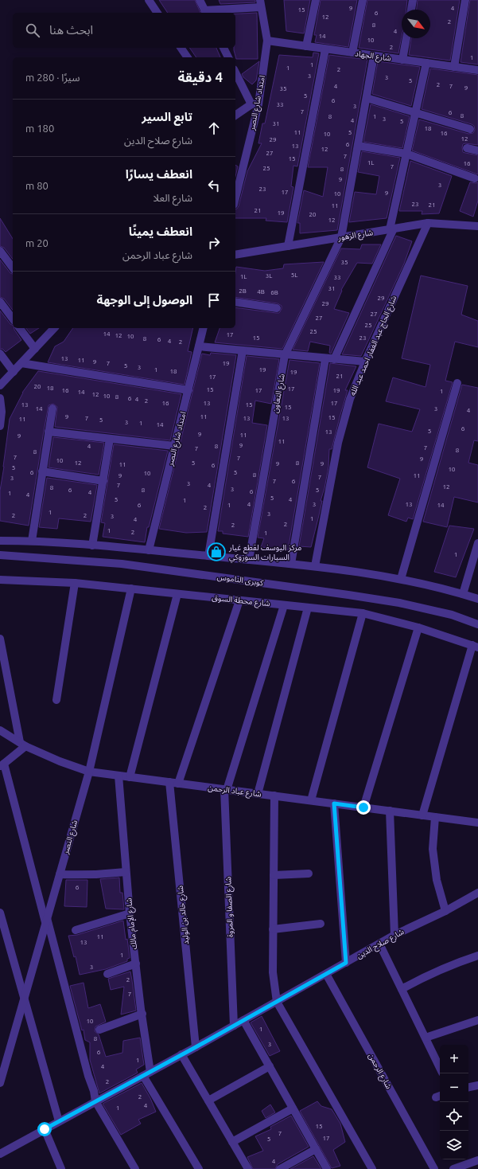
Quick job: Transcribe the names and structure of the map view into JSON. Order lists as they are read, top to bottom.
{
  "streets": {
    "street": [
      "شارع الجهاد",
      "امتداد شارع النصر",
      "شارع الزهور",
      "شارع الحاج عبد الغفار احمد عبد الله",
      "شارع التعاون",
      "كوبرى الناموس",
      "شارع محطة السوق",
      "شارع عباد الرحمن",
      "شارع النصر",
      "شارع الصفا و المروة",
      "شارع خالد بن الوليد",
      "شارع الإمام مالك",
      "شارع صلاح الدين",
      "شارع الرحمن"
    ]
  },
  "crossings": [
    ["شارع الجهاد", "امتداد شارع النصر"],
    ["شارع الجهاد", "شارع التعاون"],
    ["شارع الزهور", "شارع الحاج عبد الغفار احمد عبد الله"],
    ["شارع الزهور", "شارع التعاون"],
    ["شارع محطة السوق", "شارع النصر"],
    ["شارع محطة السوق", "شارع الصفا و المروة"],
    ["شارع عباد الرحمن", "شارع النصر"],
    ["شارع عباد الرحمن", "شارع الصفا و المروة"],
    ["شارع عباد الرحمن", "شارع خالد بن الوليد"],
    ["شارع عباد الرحمن", "شارع الإمام مالك"],
    ["شارع الصفا و المروة", "شارع صلاح الدين"],
    ["شارع خالد بن الوليد", "شارع صلاح الدين"],
    ["شارع الإمام مالك", "شارع صلاح الدين"],
    ["شارع صلاح الدين", "شارع الرحمن"]
  ],
  "places": {
    "shop": ["مركز اليوسف لقطع غيار السيارات السوزوكي"]
  },
  "house_numbers": [
    "9",
    "4",
    "15",
    "6",
    "12",
    "2",
    "8",
    "4",
    "14",
    "10",
    "2",
    "1",
    "1",
    "1",
    "2",
    "3",
    "3",
    "5",
    "2",
    "4",
    "7",
    "9",
    "35",
    "5",
    "6",
    "33",
    "3",
    "7",
    "6",
    "8",
    "8",
    "1",
    "3",
    "4",
    "5",
    "31",
    "18",
    "11",
    "5",
    "16",
    "10",
    "12",
    "29",
    "6",
    "13",
    "12",
    "27",
    "7",
    "15",
    "1L",
    "16",
    "7",
    "25",
    "8",
    "9",
    "3",
    "23",
    "17",
    "9",
    "10",
    "23",
    "21",
    "11",
    "21",
    "19",
    "20",
    "12",
    "35",
    "5L",
    "3L",
    "1L",
    "33",
    "31",
    "2B",
    "4B",
    "6B",
    "29",
    "29",
    "27",
    "27",
    "25",
    "25",
    "14",
    "17",
    "12",
    "10",
    "15",
    "23",
    "8",
    "6",
    "4",
    "2",
    "13",
    "11",
    "9",
    "7",
    "19",
    "5",
    "3",
    "1",
    "19",
    "18",
    "19",
    "21",
    "17",
    "20",
    "18",
    "17",
    "15",
    "16",
    "17",
    "19",
    "1",
    "14",
    "12",
    "10",
    "8",
    "6",
    "4",
    "2",
    "16",
    "13",
    "17",
    "13",
    "15",
    "15",
    "14",
    "3",
    "4",
    "9",
    "11",
    "15",
    "7",
    "13",
    "13",
    "11",
    "5",
    "3",
    "1",
    "14",
    "6",
    "5",
    "13",
    "9",
    "11",
    "9",
    "11",
    "9",
    "4",
    "8",
    "7",
    "7",
    "8",
    "8",
    "7",
    "7",
    "9",
    "10",
    "12",
    "5",
    "8",
    "9",
    "9",
    "11",
    "6",
    "5",
    "10",
    "6",
    "5",
    "10",
    "8",
    "9",
    "11",
    "7",
    "3",
    "7",
    "6",
    "3",
    "7",
    "4",
    "12",
    "8",
    "3",
    "6",
    "8",
    "5",
    "6",
    "4",
    "1",
    "4",
    "5",
    "5",
    "4",
    "1",
    "4",
    "3",
    "13",
    "6",
    "1",
    "14",
    "2",
    "1",
    "3",
    "2",
    "2",
    "3",
    "1",
    "4",
    "2",
    "2",
    "1",
    "2",
    "1",
    "1",
    "6",
    "11",
    "13",
    "1",
    "3",
    "2",
    "7",
    "10",
    "1",
    "8",
    "3",
    "6",
    "1",
    "4",
    "2",
    "2",
    "4",
    "1",
    "15",
    "7",
    "17",
    "5",
    "4"
  ],
  "north": "bottom right",
  "page": {
    "search": "ابحث هنا",
    "heading": ["4 دقيقة", "سيرًا · 280 m"],
    "list": [
      ["تابع السير", "شارع صلاح الدين", "180 m"],
      ["انعطف يسارًا", "شارع العلا", "80 m"],
      ["انعطف يمينًا", "شارع عباد الرحمن", "20 m"],
      "الوصول إلى الوجهة"
    ],
    "map_buttons": ["+", "−"]
  }
}
